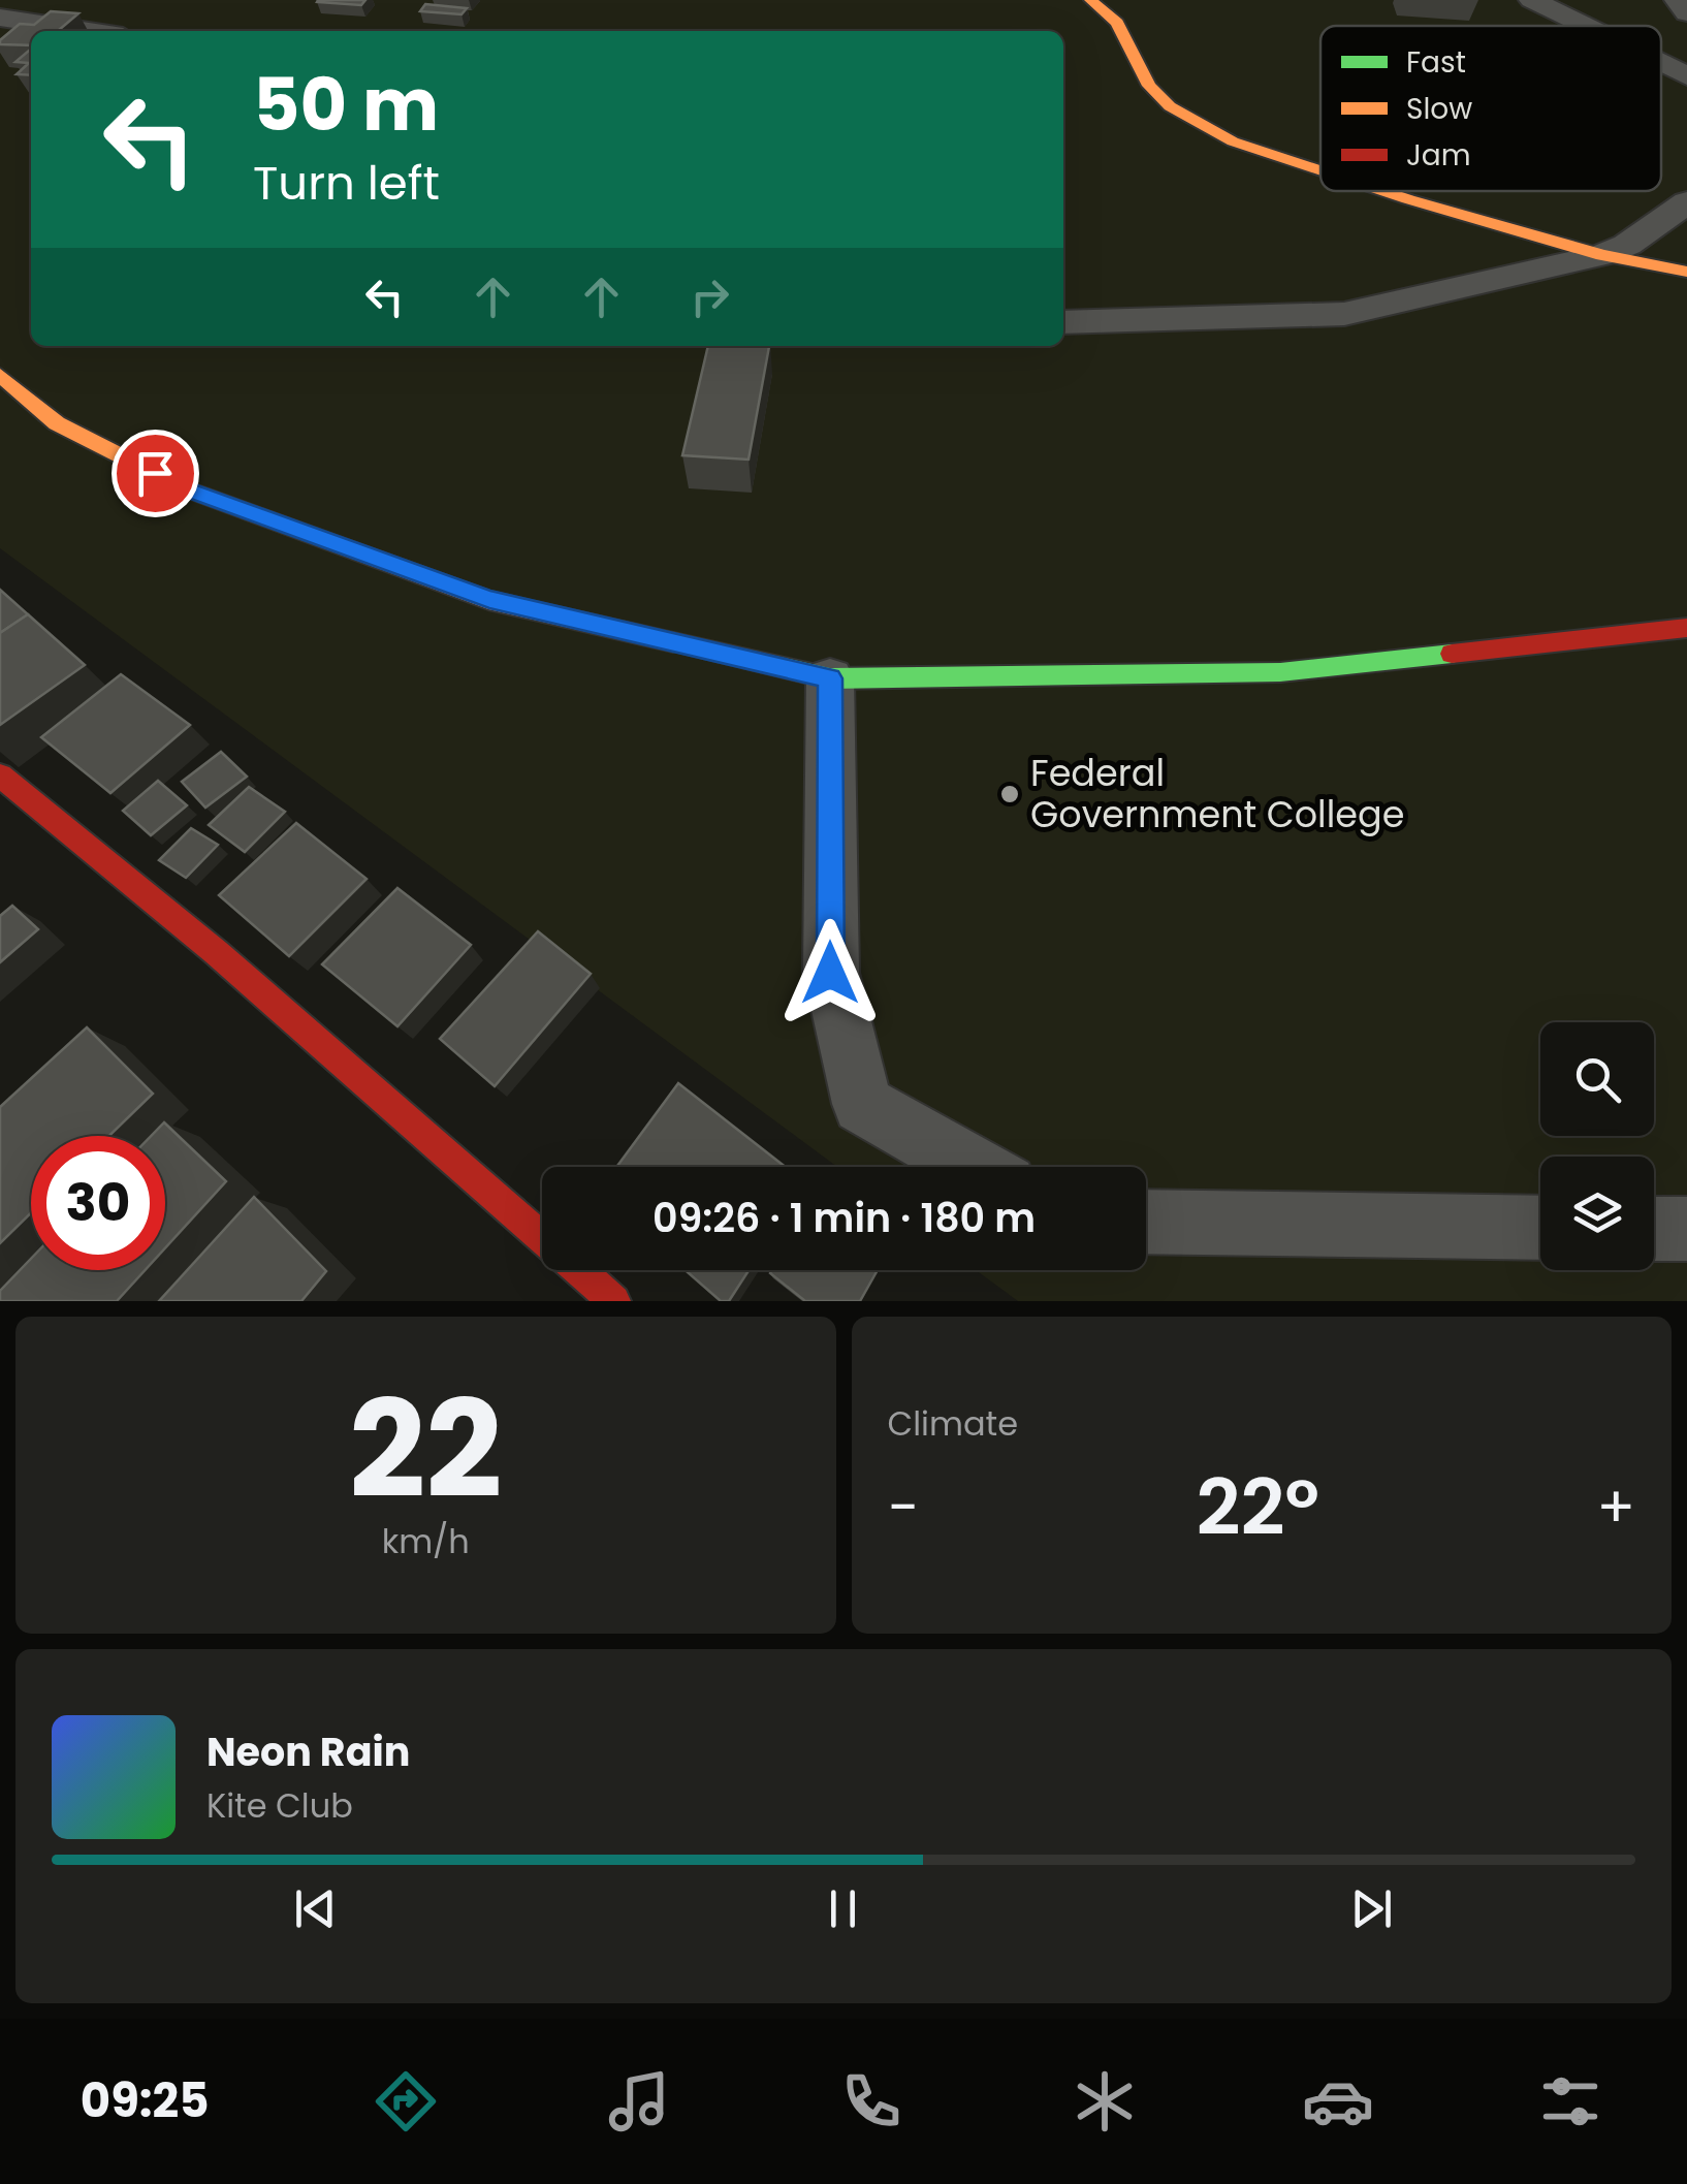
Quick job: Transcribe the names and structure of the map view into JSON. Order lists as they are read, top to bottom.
{
  "places": ["Federal Government College"],
  "legend": ["Fast", "Slow", "Jam"],
  "page": {
    "turn": ["50 m", "Turn left"],
    "limit": "30",
    "trip": "09:26 · 1 min · 180 m",
    "tile": [
      ["22", "km/h"],
      "Climate"
    ],
    "heat": ["−", "22°", "+"],
    "song": ["Neon Rain", "Kite Club"],
    "tabs": "09:25"
  }
}
